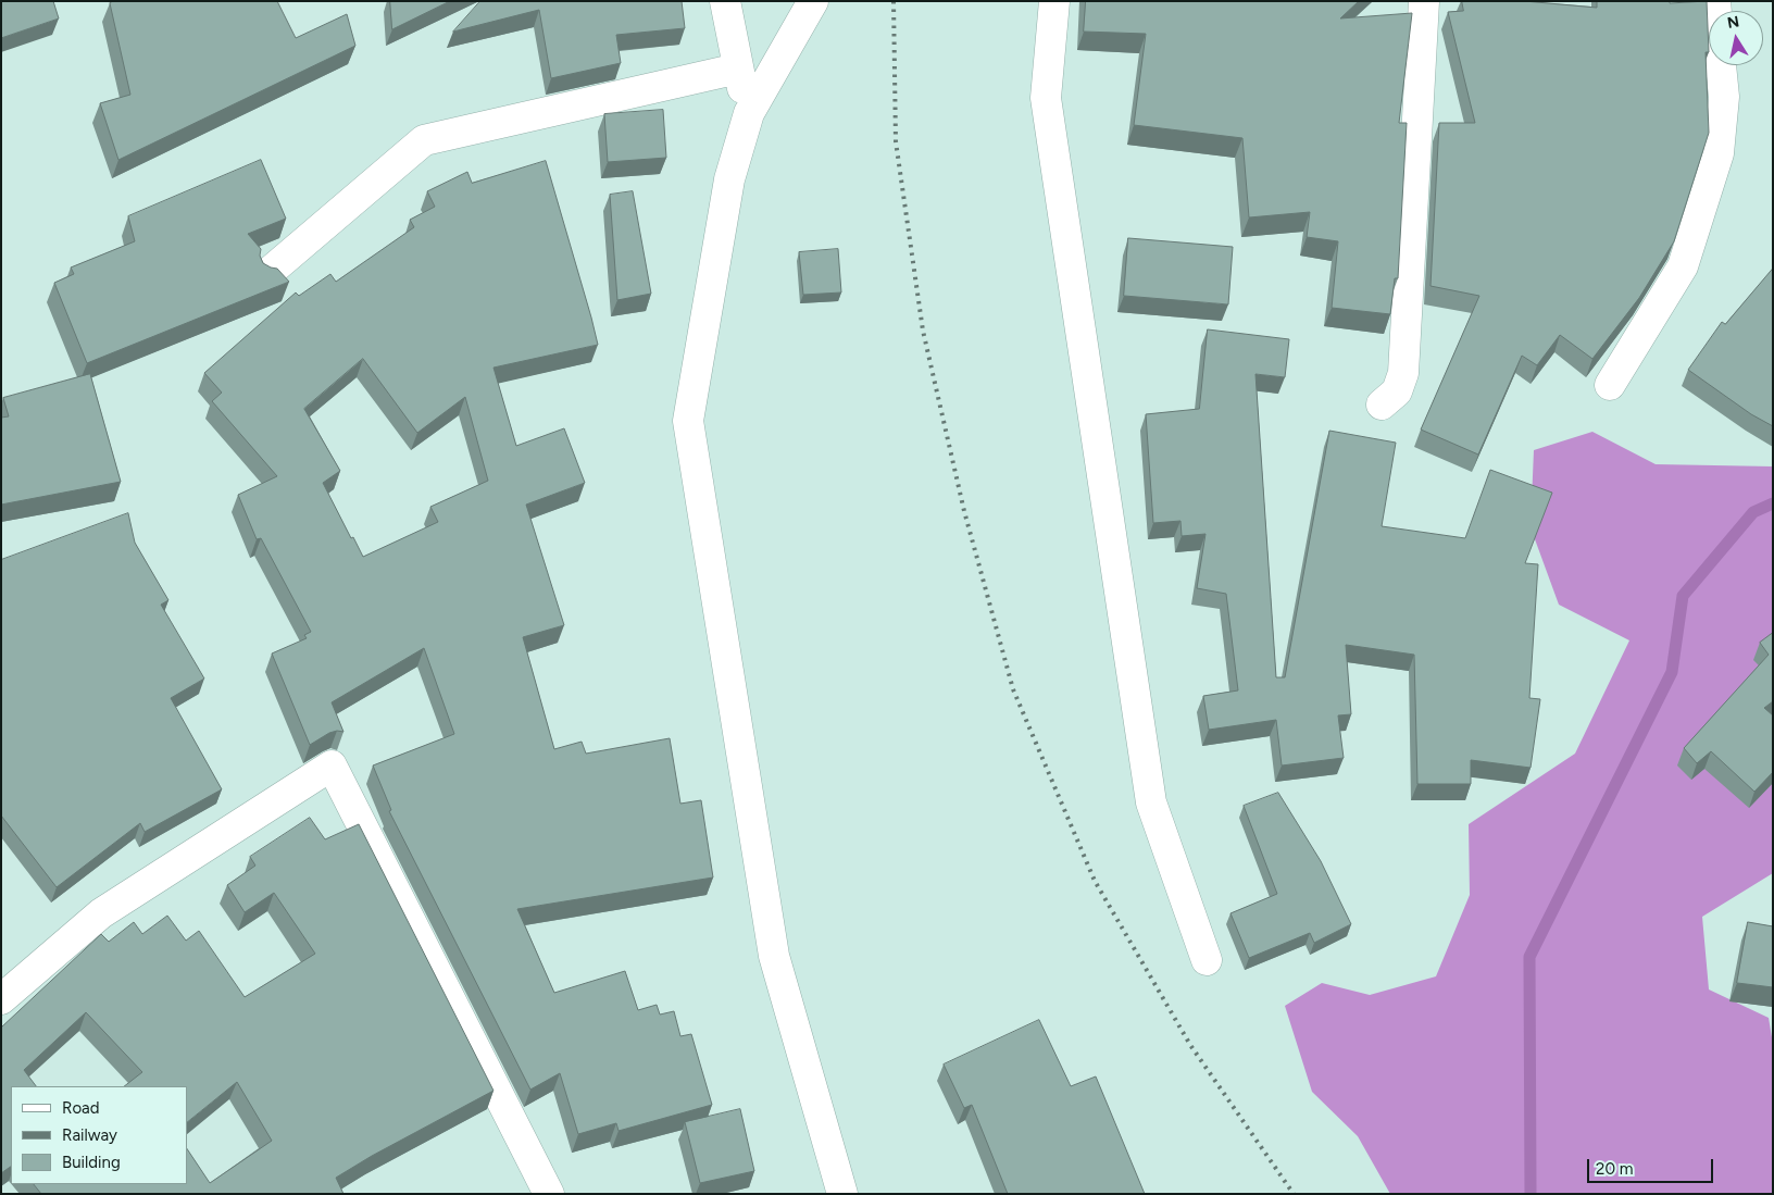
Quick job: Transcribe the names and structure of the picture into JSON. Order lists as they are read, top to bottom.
{
  "legend": ["Road", "Railway", "Building"],
  "scale_bar": "20 m",
  "north": "top"
}
